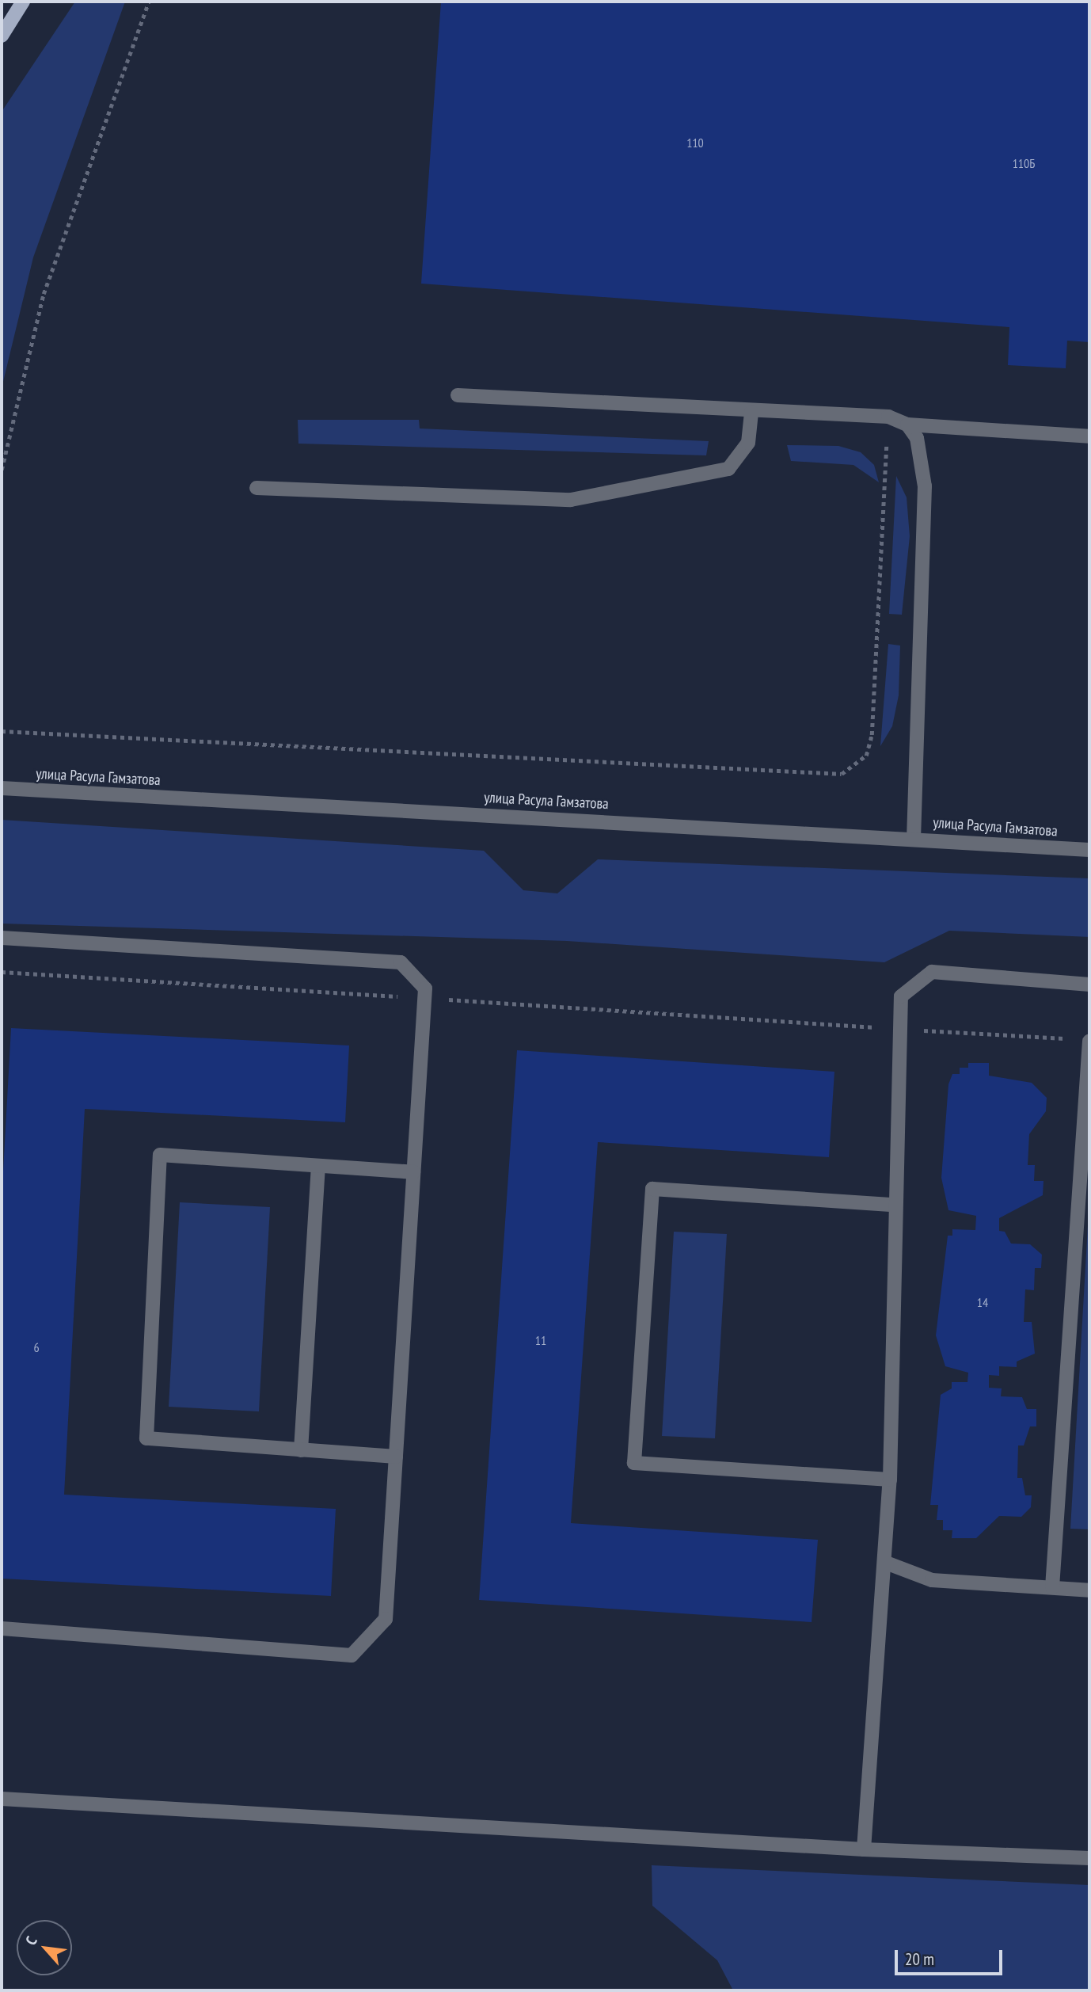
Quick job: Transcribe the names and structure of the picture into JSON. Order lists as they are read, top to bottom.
{
  "streets": {
    "street": ["улица Расула Гамзатова"]
  },
  "house_numbers": [
    "110",
    "110Б",
    "14",
    "11",
    "6"
  ],
  "scale_bar": "20 m",
  "north": "top left"
}
